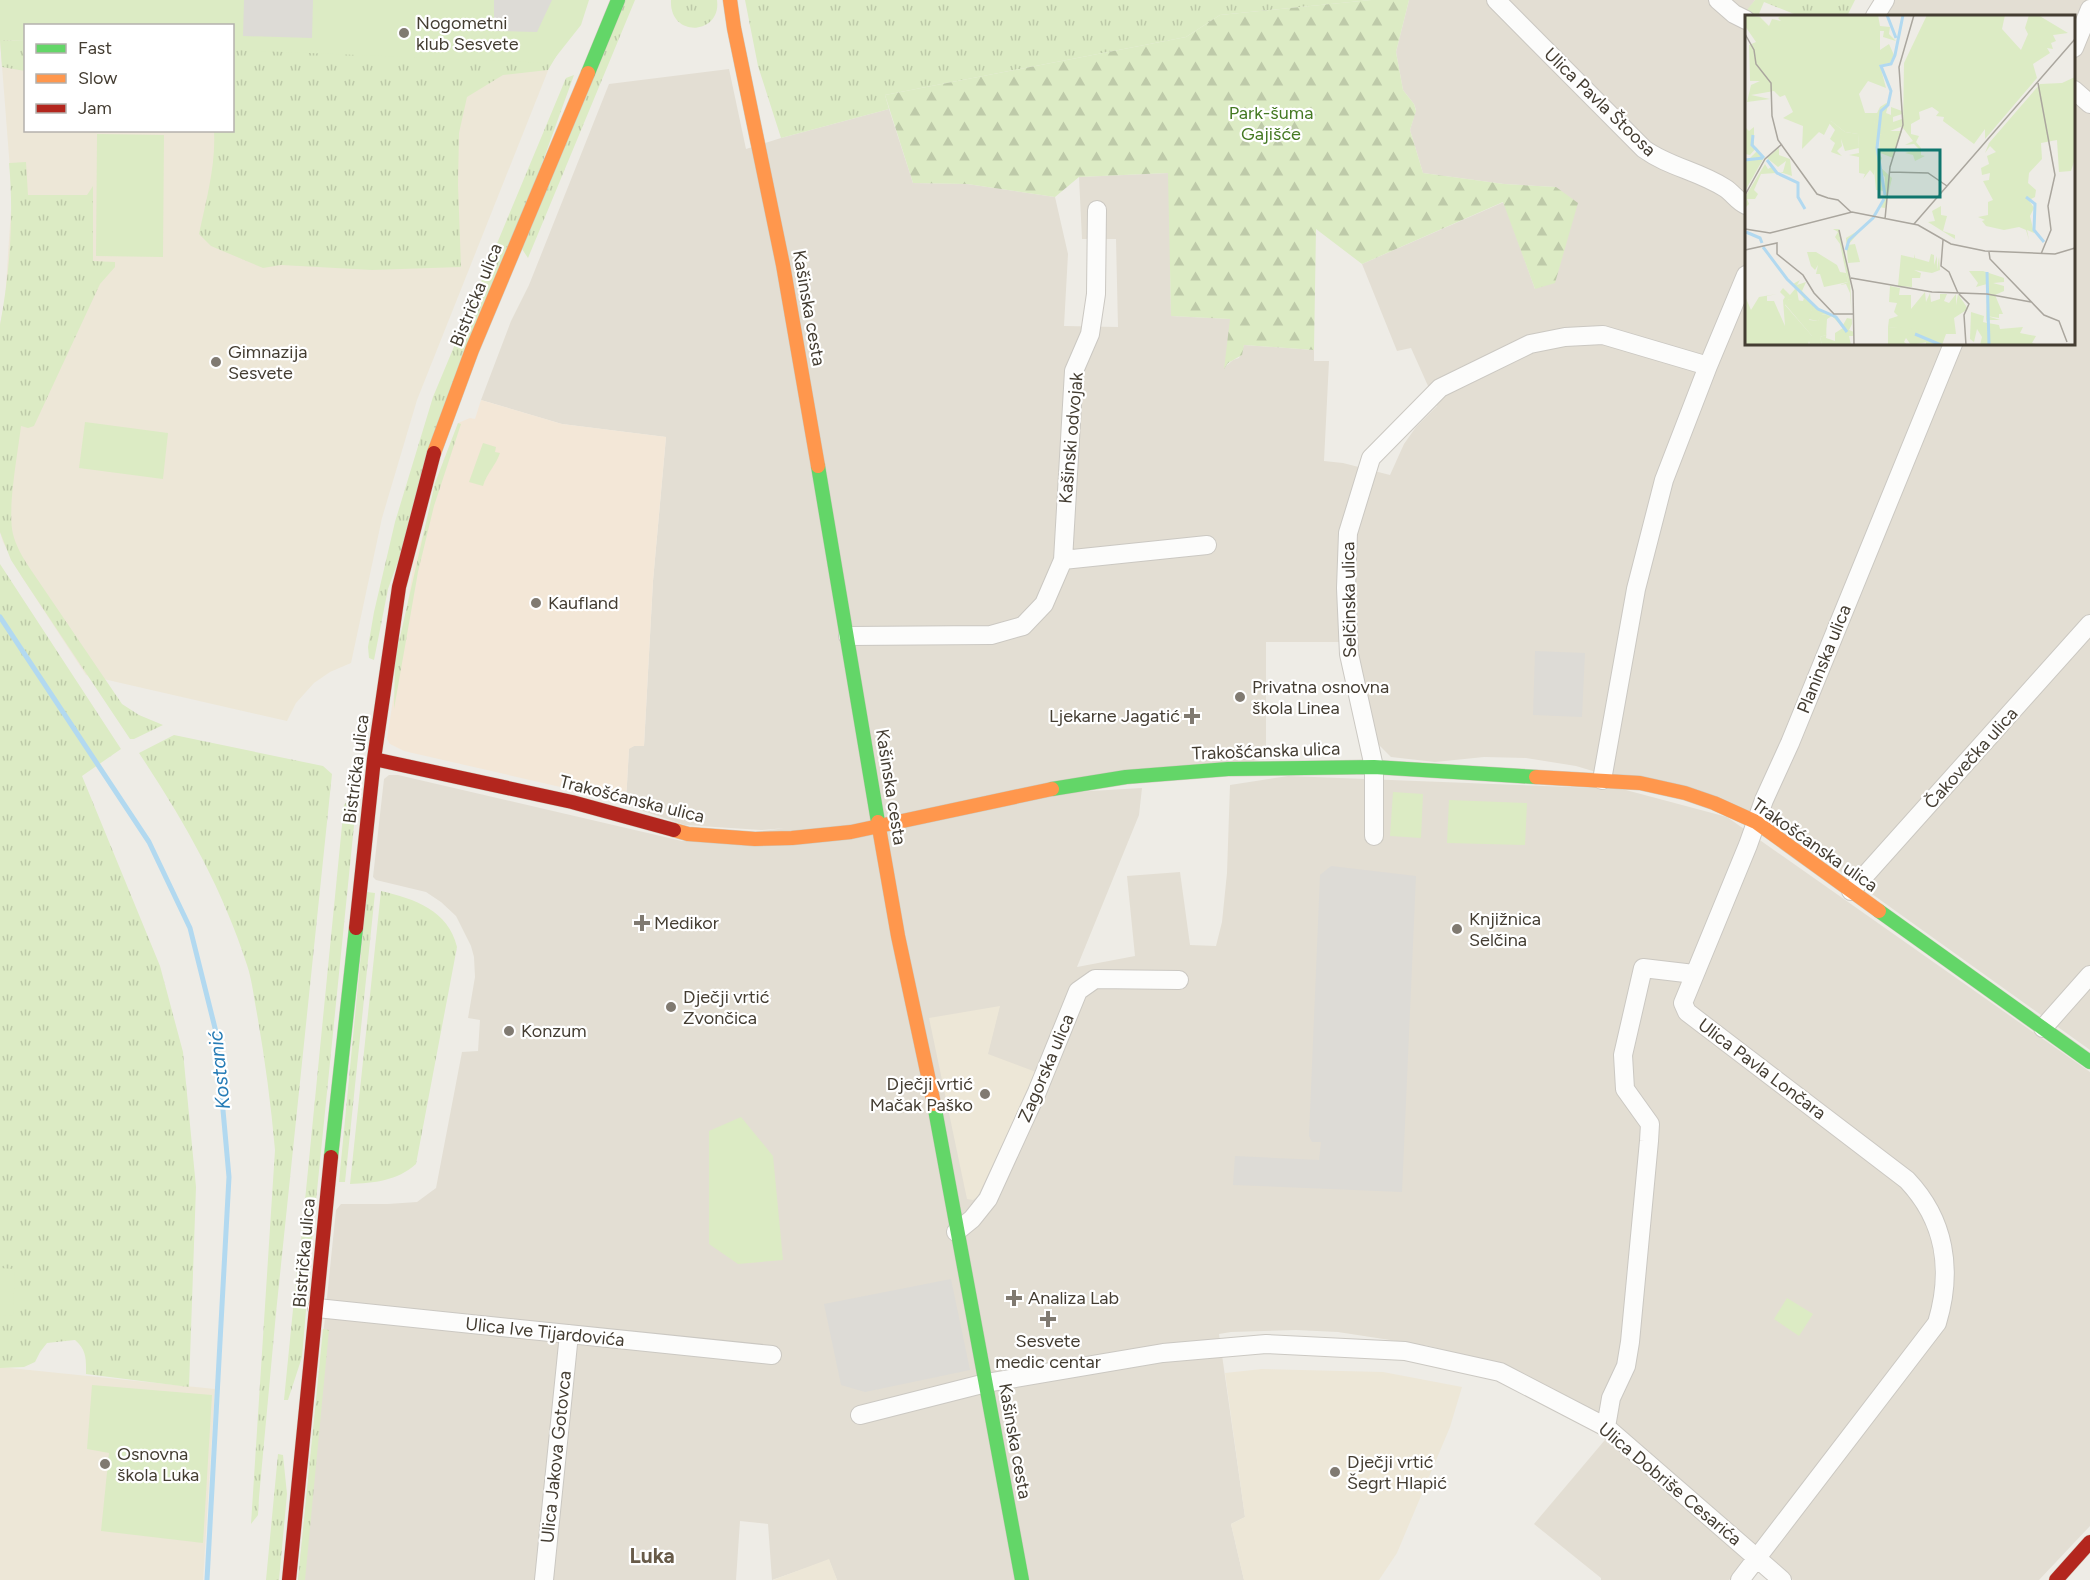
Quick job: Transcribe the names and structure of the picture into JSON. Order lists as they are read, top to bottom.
{
  "streets": {
    "street": [
      "Ulica Pavla Štoosa",
      "Bistrička ulica",
      "Kašinska cesta",
      "Kašinski odvojak",
      "Selčinska ulica",
      "Planinska ulica",
      "Trakošćanska ulica",
      "Čakovečka ulica",
      "Zagorska ulica",
      "Ulica Pavla Lončara",
      "Ulica Ive Tijardovića",
      "Ulica Jakova Gotovca",
      "Ulica Dobriše Cesarića"
    ]
  },
  "crossings": [
    ["Bistrička ulica", "Trakošćanska ulica"],
    ["Bistrička ulica", "Ulica Ive Tijardovića"],
    ["Kašinska cesta", "Kašinski odvojak"],
    ["Kašinska cesta", "Trakošćanska ulica"],
    ["Kašinska cesta", "Zagorska ulica"],
    ["Kašinska cesta", "Ulica Dobriše Cesarića"],
    ["Selčinska ulica", "Trakošćanska ulica"],
    ["Planinska ulica", "Trakošćanska ulica"],
    ["Planinska ulica", "Ulica Pavla Lončara"],
    ["Trakošćanska ulica", "Čakovečka ulica"],
    ["Ulica Pavla Lončara", "Ulica Dobriše Cesarića"],
    ["Ulica Ive Tijardovića", "Ulica Jakova Gotovca"]
  ],
  "districts": ["Luka"],
  "water": ["Kostanić"],
  "parks": ["Park-šuma Gajišće"],
  "places": {
    "other": [
      "Nogometni klub Sesvete",
      "Gimnazija Sesvete",
      "Kaufland",
      "Privatna osnovna škola Linea",
      "Knjižnica Selčina",
      "Dječji vrtić Zvončica",
      "Konzum",
      "Dječji vrtić Mačak Paško",
      "Osnovna škola Luka",
      "Dječji vrtić Šegrt Hlapić"
    ],
    "health": [
      "Ljekarne Jagatić",
      "Medikor",
      "Analiza Lab",
      "Sesvete medic centar"
    ]
  },
  "legend": ["Fast", "Slow", "Jam"]
}
